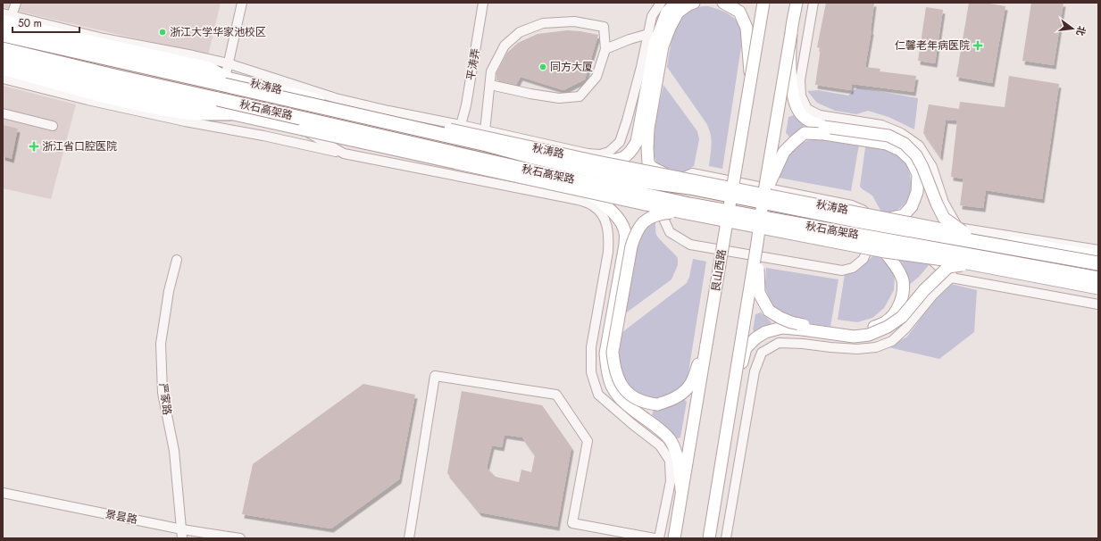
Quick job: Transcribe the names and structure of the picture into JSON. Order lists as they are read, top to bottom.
{
  "streets": {
    "highway": ["秋石高架路"],
    "main road": ["秋涛路", "艮山西路"],
    "street": ["平涛弄", "严家路", "景昙路"]
  },
  "crossings": [
    ["严家路", "景昙路"]
  ],
  "places": {
    "other": ["浙江大学华家池校区", "同方大厦"],
    "health": ["仁馨老年病医院", "浙江省口腔医院"]
  },
  "scale_bar": "50 m",
  "north": "right"
}
